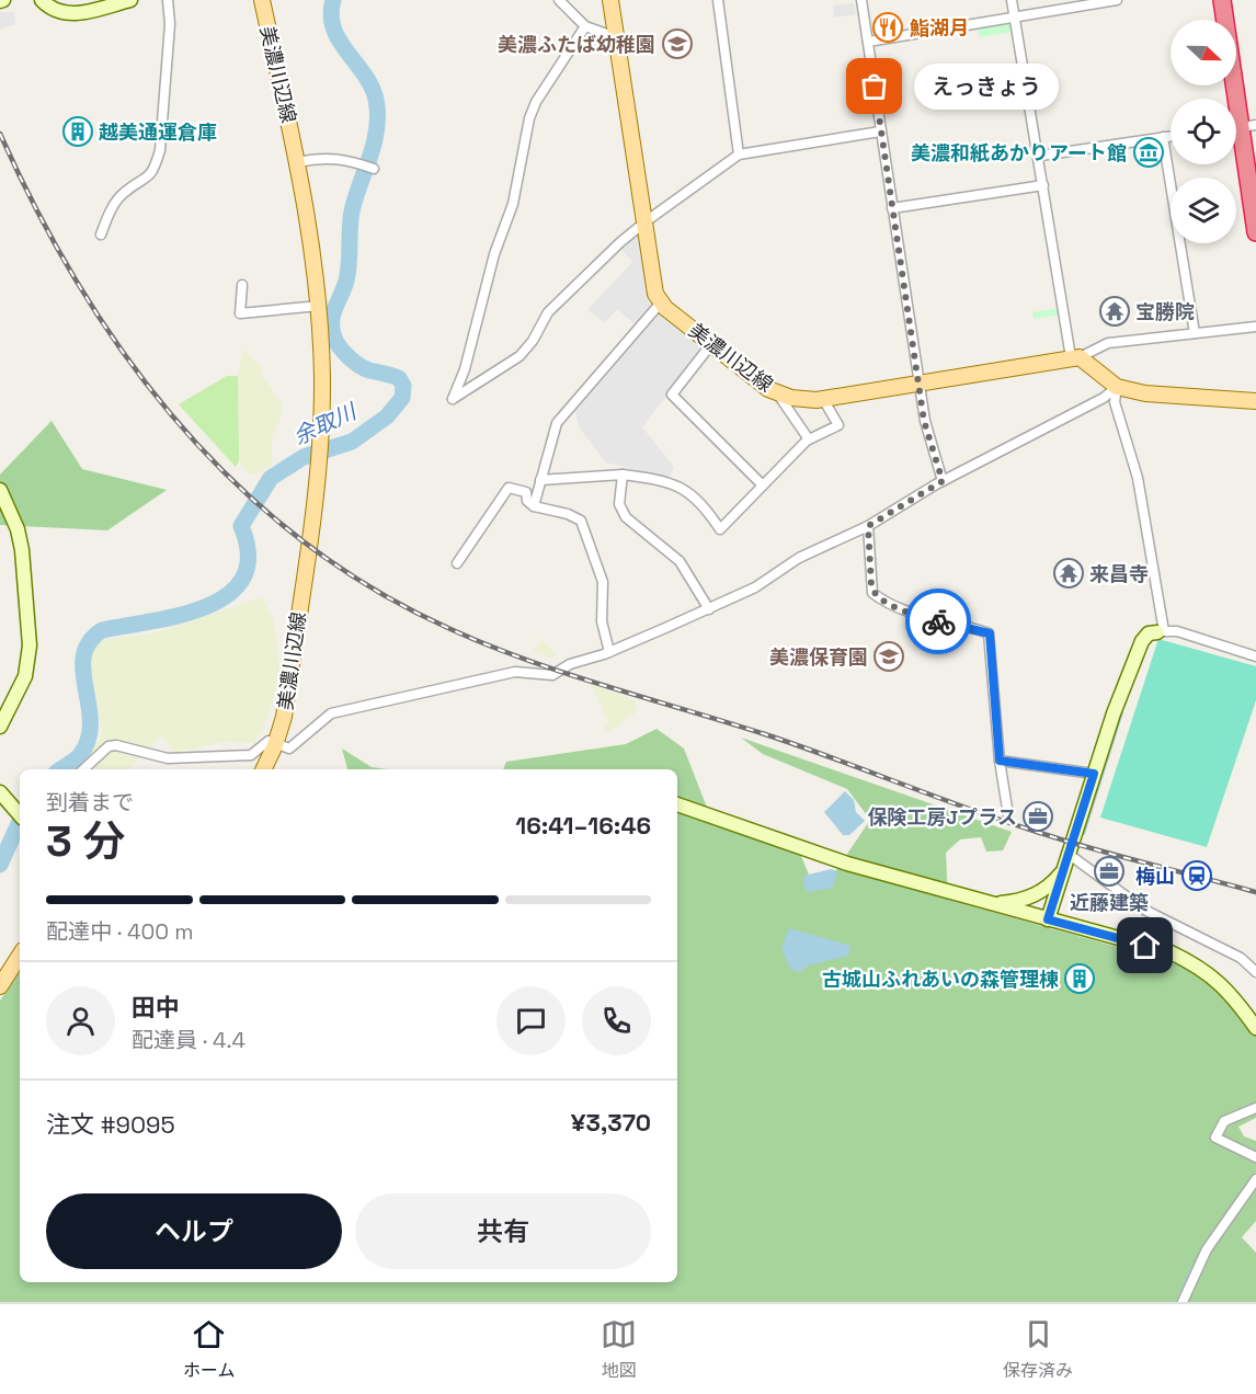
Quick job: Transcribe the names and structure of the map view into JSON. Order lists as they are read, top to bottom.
{
  "streets": {
    "main road": ["美濃川辺線"]
  },
  "water": ["余取川"],
  "places": {
    "restaurant": ["鮨湖月"],
    "school or university": ["美濃ふたば幼稚園", "美濃保育園"],
    "other": ["えっきょう"],
    "building": ["越美通運倉庫", "古城山ふれあいの森管理棟"],
    "museum": ["美濃和紙あかりアート館"],
    "temple": ["宝勝院", "来昌寺"],
    "office": ["保険工房Jプラス", "近藤建築"],
    "station": ["梅山"]
  },
  "north": "right",
  "page": {
    "bubble": "えっきょう",
    "heading": ["3 分", "到着まで", "16:41–16:46"],
    "panel": [
      "田中",
      "配達員 · 4.4",
      "注文 #9095",
      "¥3,370"
    ],
    "bar": "配達中 · 400 m",
    "buttons": ["ヘルプ", "共有"],
    "tabs": ["ホーム", "地図", "保存済み"]
  }
}
